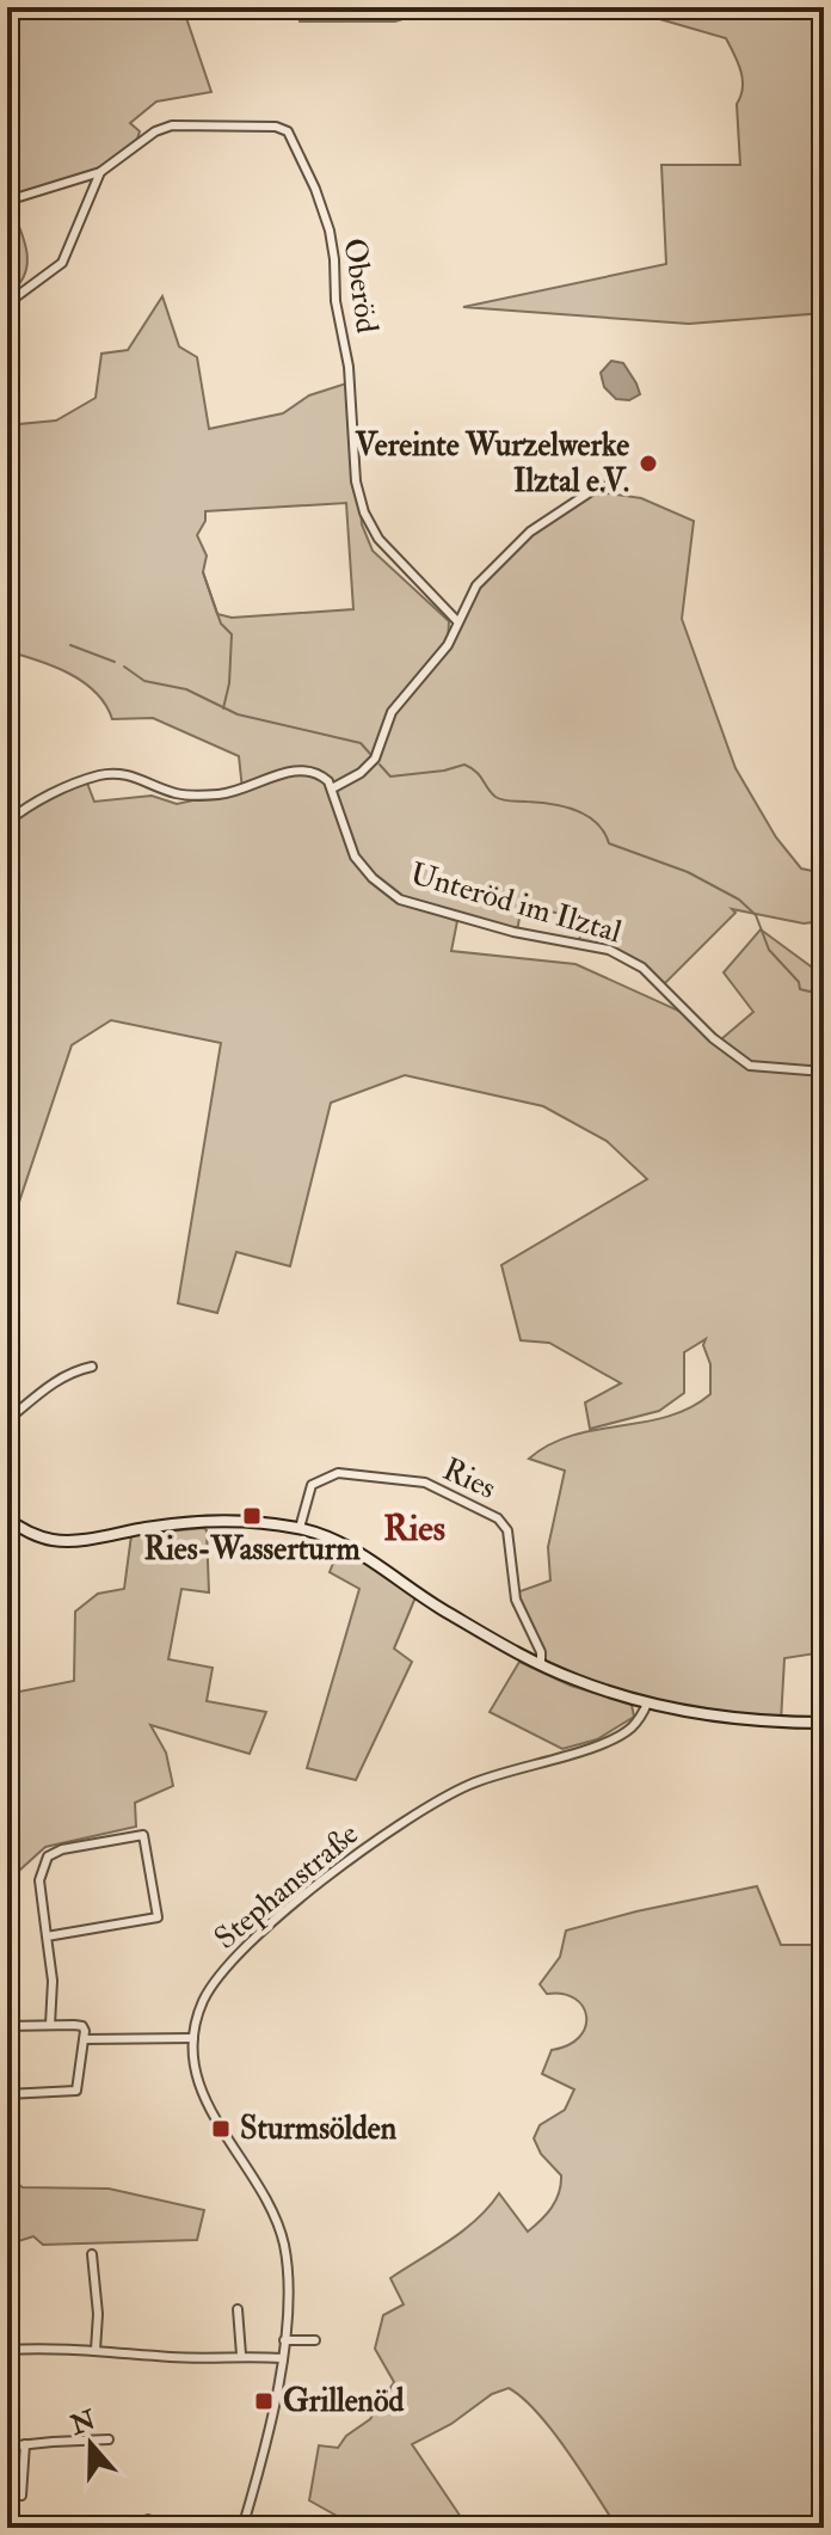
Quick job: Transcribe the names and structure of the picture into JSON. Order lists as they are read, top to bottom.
{
  "streets": {
    "street": [
      "Oberöd",
      "Unteröd im Ilztal",
      "Ries",
      "Stephanstraße"
    ]
  },
  "districts": ["Ries"],
  "places": {
    "other": ["Vereinte Wurzelwerke Ilztal e.V."],
    "transit": ["Ries-Wasserturm", "Sturmsölden", "Grillenöd"]
  },
  "north": "top"
}
